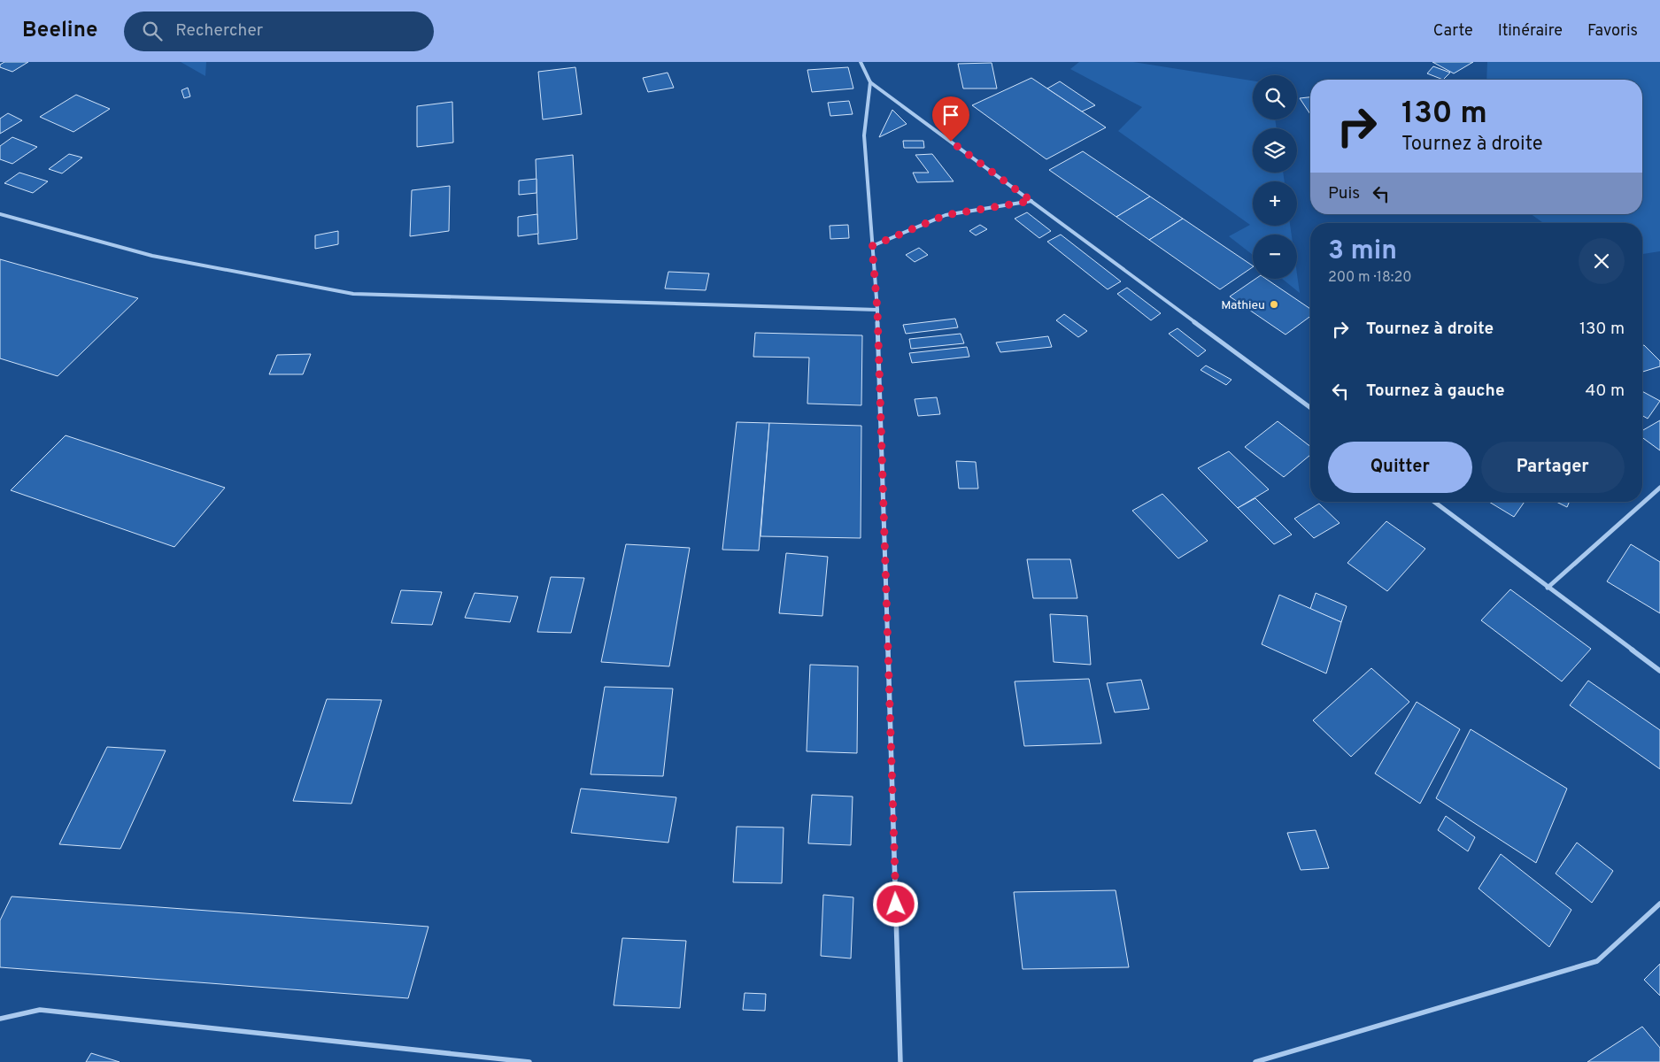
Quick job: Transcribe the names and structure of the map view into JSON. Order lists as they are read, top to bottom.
{
  "places": ["Mathieu"],
  "page": {
    "header": "Beeline",
    "search": "Rechercher",
    "nav": ["Carte", "Itinéraire", "Favoris"],
    "map_buttons": ["+", "−"],
    "turn": ["130 m", "Tournez à droite"],
    "then": "Puis",
    "heading": ["3 min", "200 m · 18:20"],
    "list": [
      {
        "name": "Tournez à droite",
        "value": "130 m"
      },
      {
        "name": "Tournez à gauche",
        "value": "40 m"
      }
    ],
    "buttons": ["Quitter", "Partager"]
  }
}
